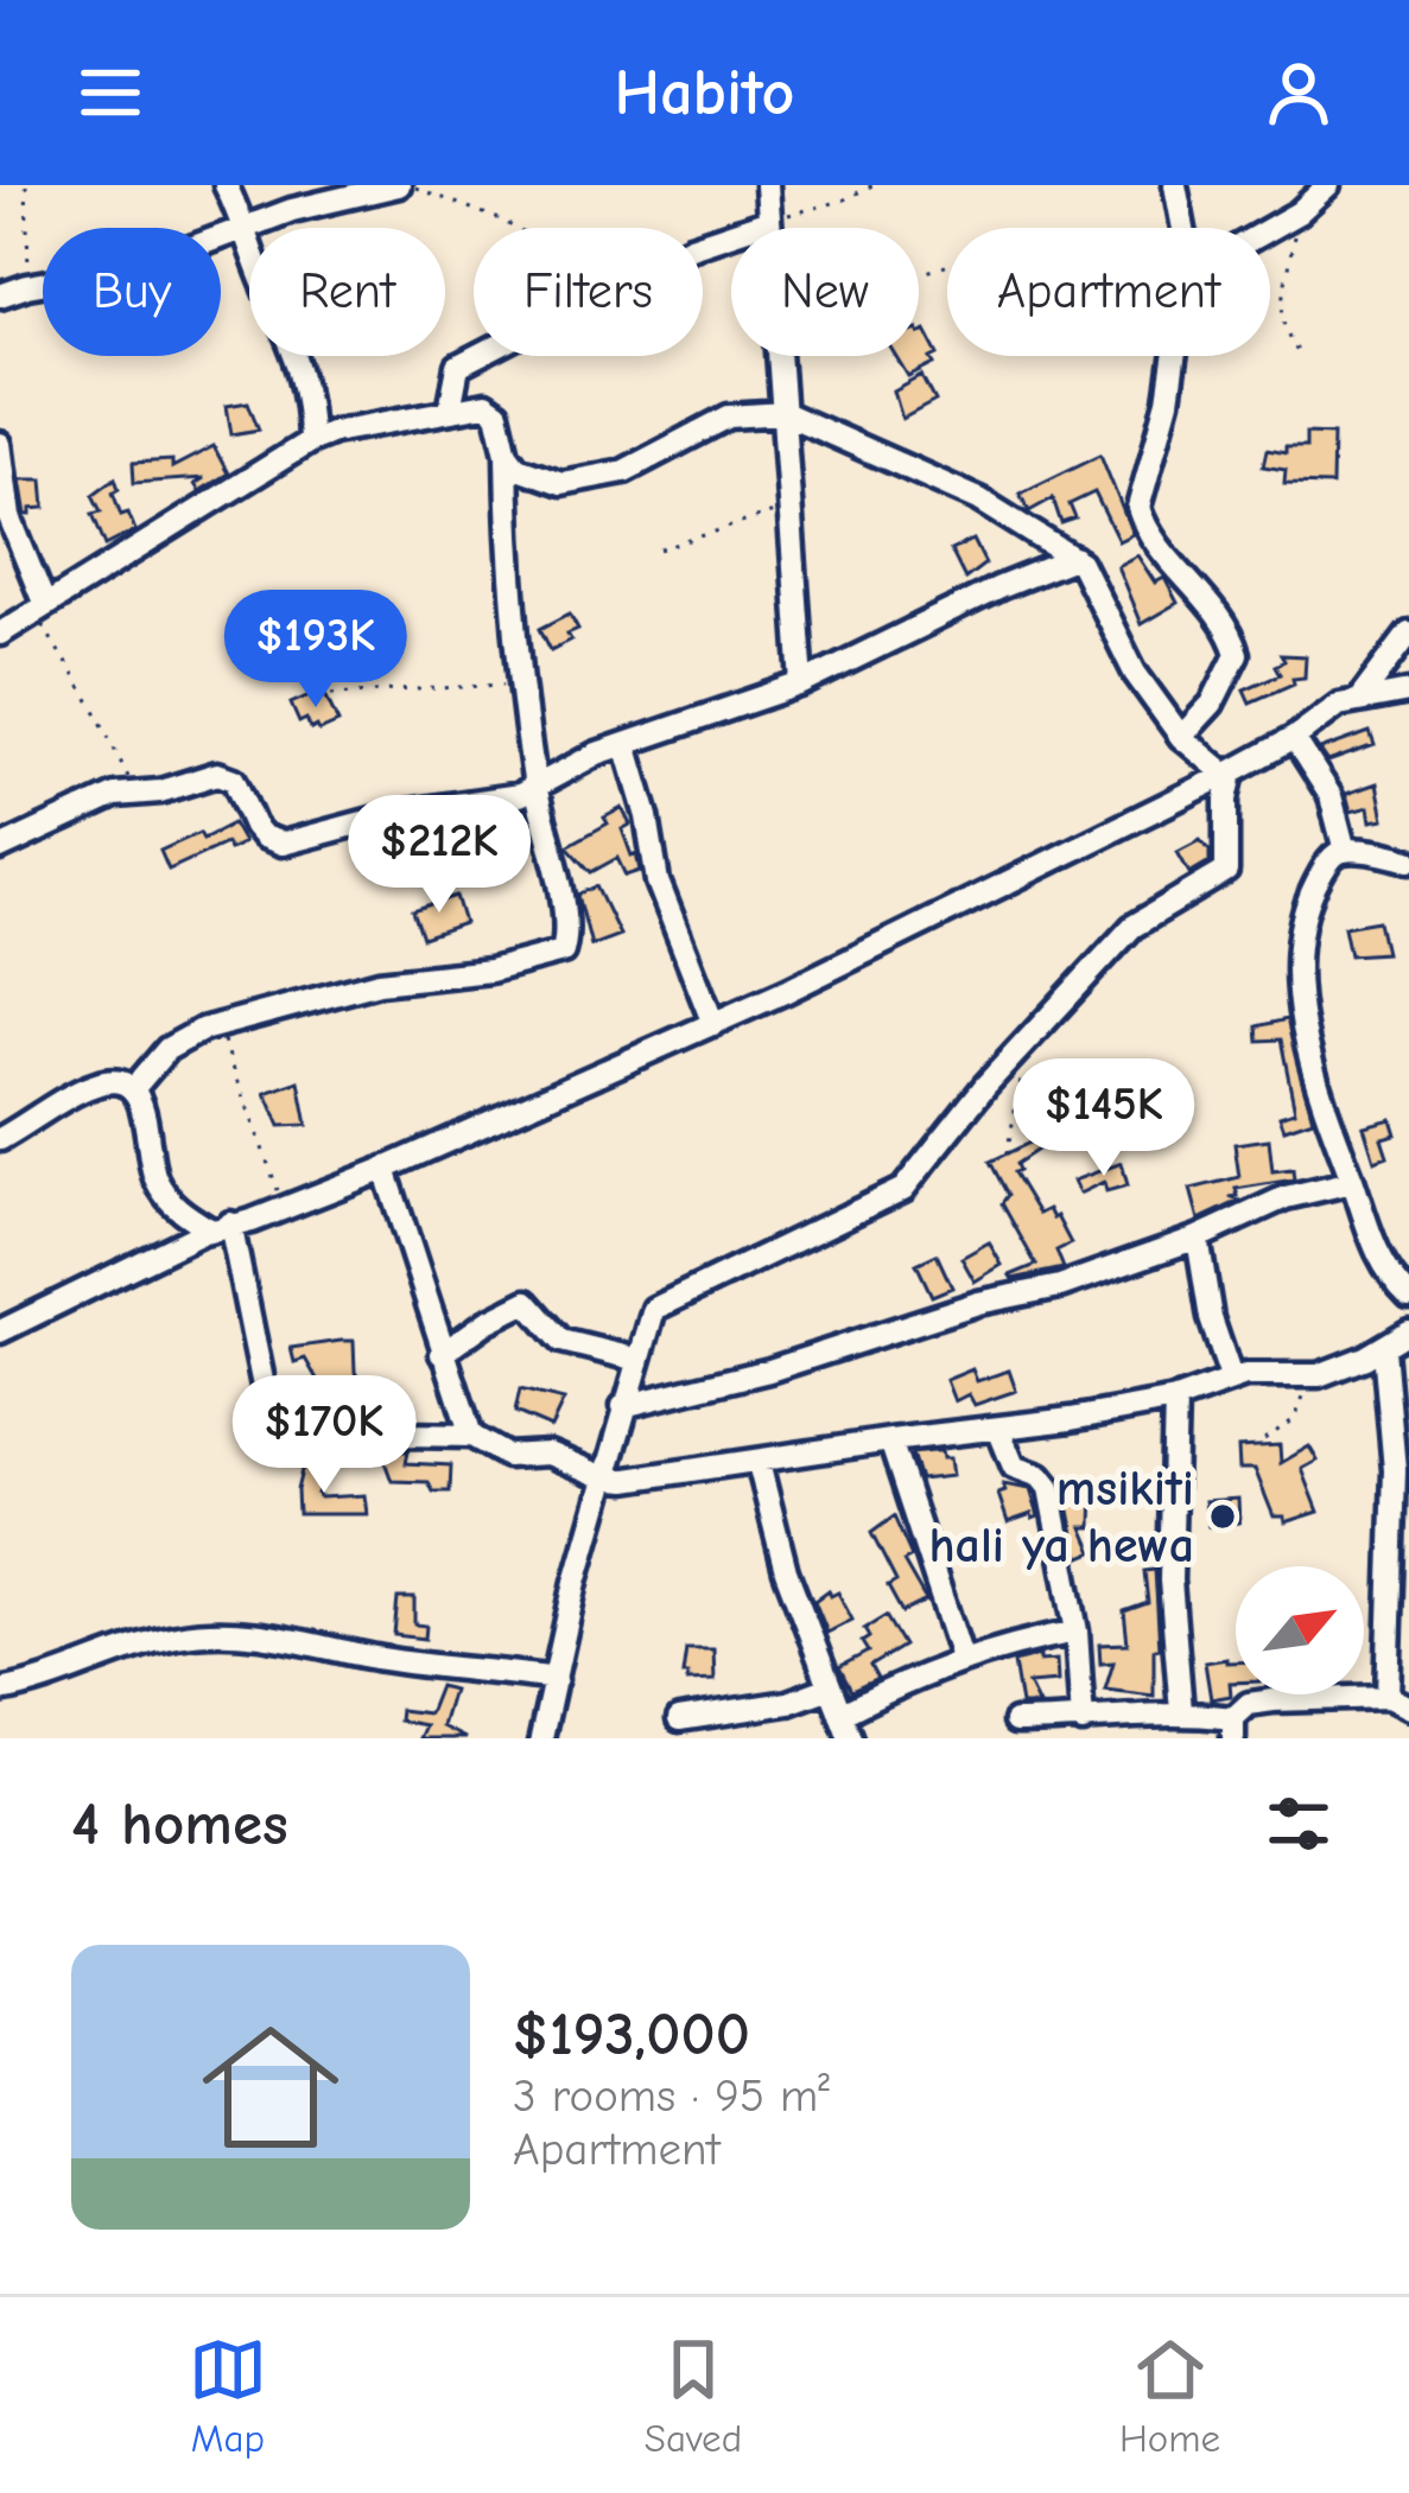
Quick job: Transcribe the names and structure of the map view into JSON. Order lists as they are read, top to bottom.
{
  "places": ["msikiti hali ya hewa"],
  "north": "top right",
  "page": {
    "header": "Habito",
    "chip": [
      "Buy",
      "Rent",
      "Filters",
      "New",
      "Apartment"
    ],
    "price": [
      "$193K",
      "$212K",
      "$145K",
      "$170K"
    ],
    "heading": "4 homes",
    "list": [
      {
        "name": "$193,000",
        "note": "3 rooms · 95 m² · Apartment"
      }
    ],
    "tabs": ["Map", "Saved", "Home"]
  }
}
